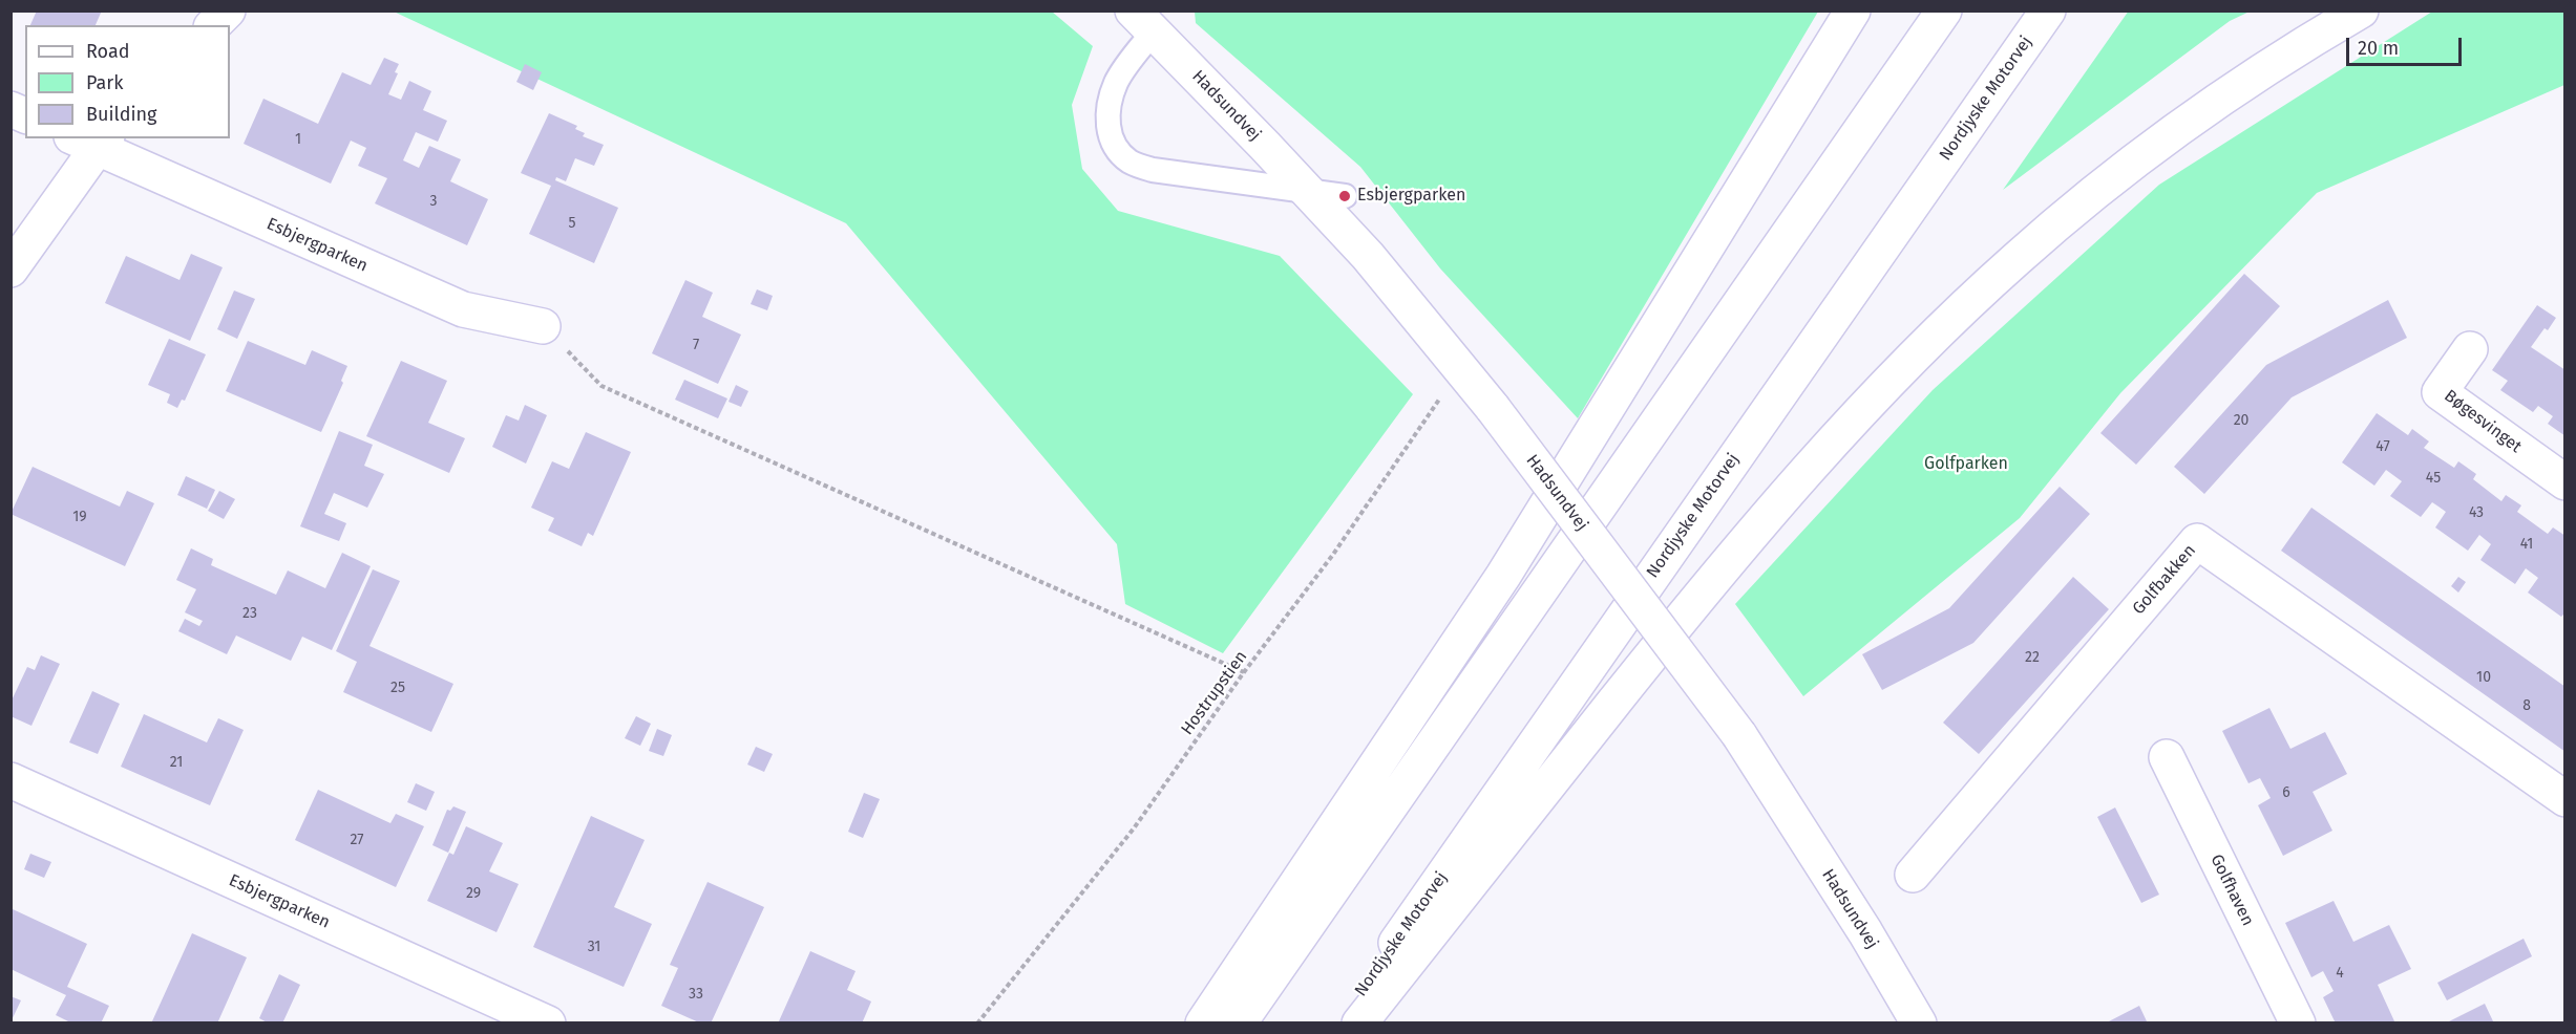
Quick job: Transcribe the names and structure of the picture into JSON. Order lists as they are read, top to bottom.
{
  "streets": {
    "main road": [
      "Nordjyske Motorvej",
      "Hadsundvej",
      "Esbjergparken",
      "Bøgesvinget",
      "Golfbakken",
      "Golfhaven"
    ],
    "path": ["Hostrupstien"]
  },
  "crossings": [
    ["Hadsundvej", "Hostrupstien"]
  ],
  "parks": ["Golfparken"],
  "places": ["Esbjergparken"],
  "house_numbers": [
    "1",
    "3",
    "5",
    "7",
    "20",
    "47",
    "45",
    "43",
    "19",
    "41",
    "23",
    "22",
    "10",
    "25",
    "8",
    "21",
    "6",
    "27",
    "29",
    "31",
    "4",
    "33"
  ],
  "legend": ["Road", "Park", "Building"],
  "scale_bar": "20 m"
}
